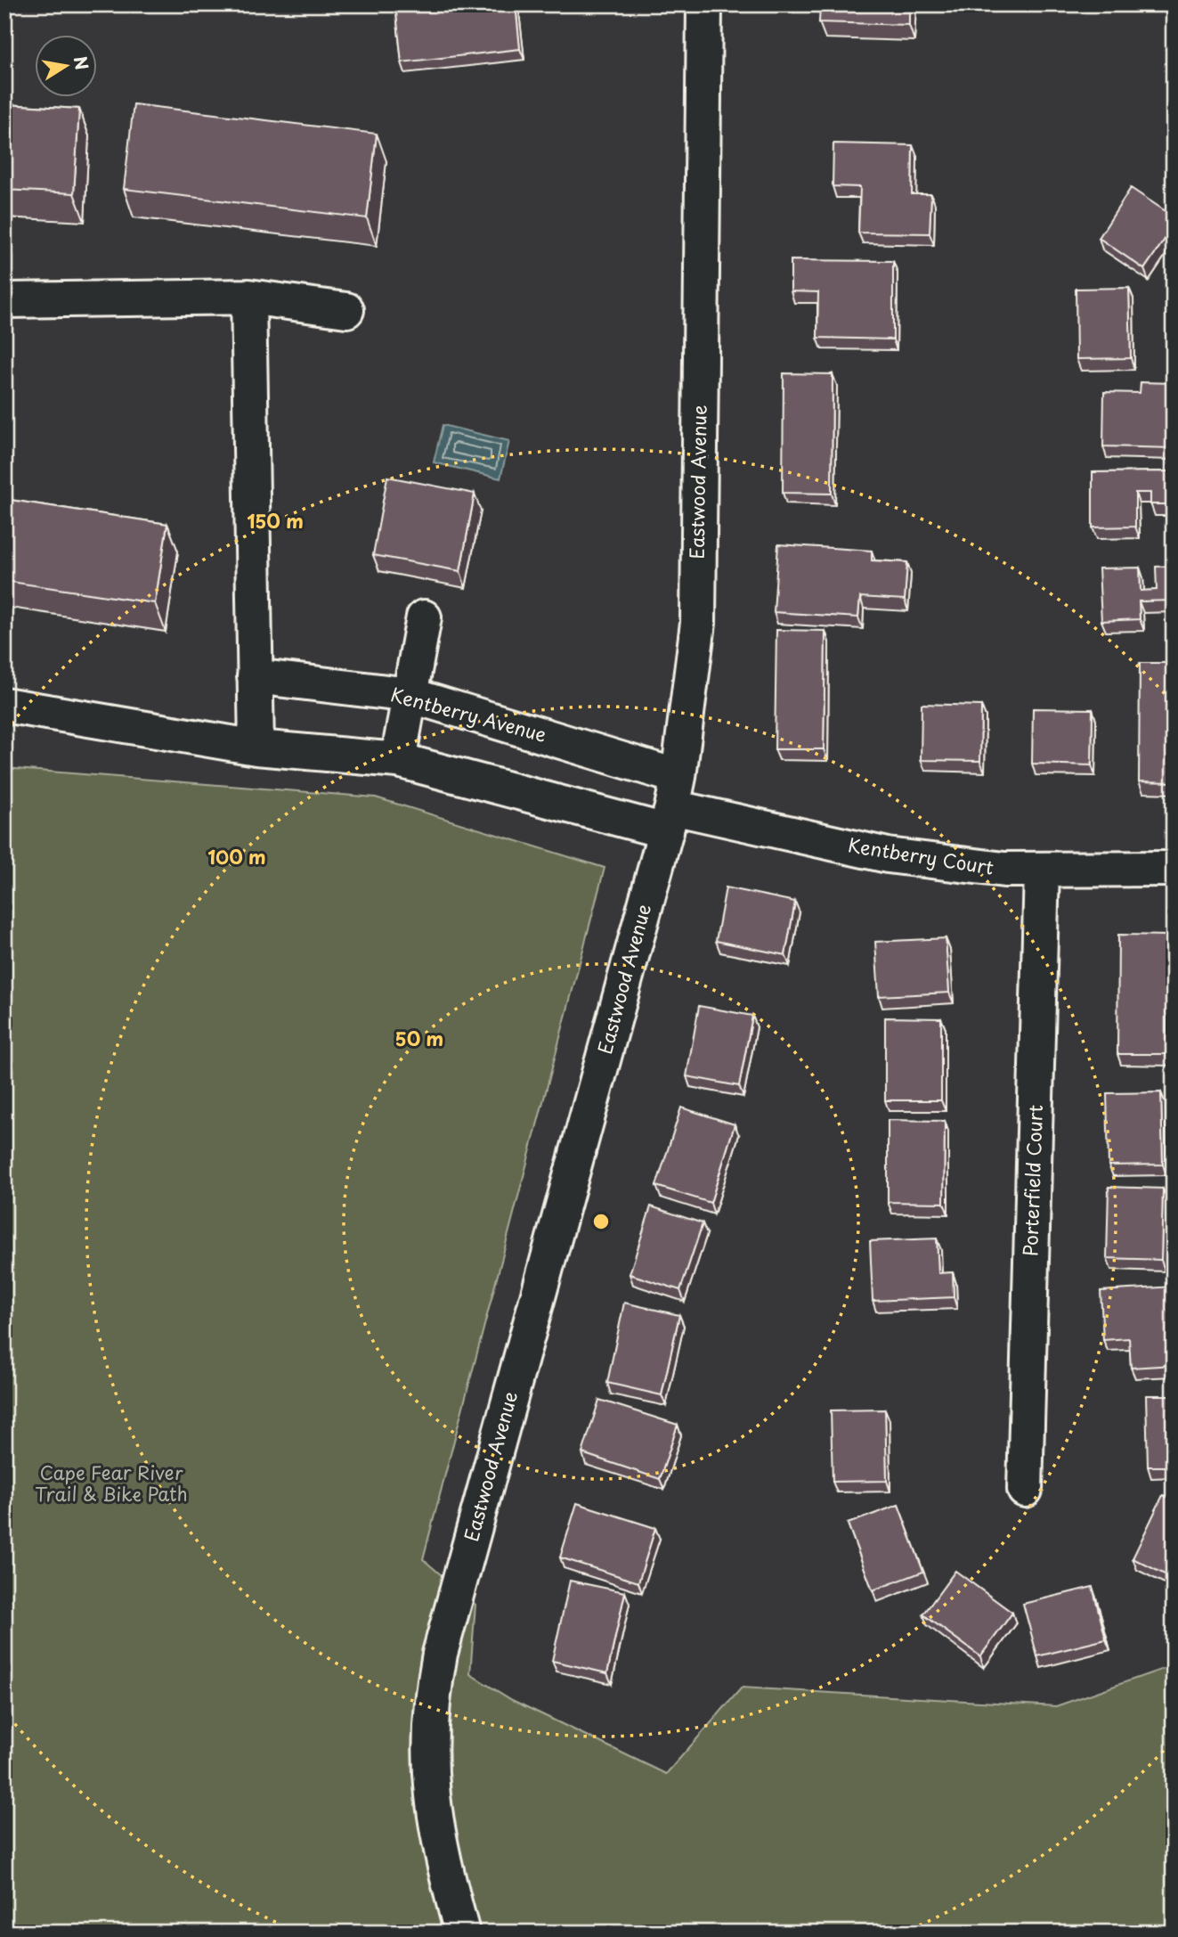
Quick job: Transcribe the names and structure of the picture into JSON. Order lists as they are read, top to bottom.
{
  "streets": {
    "street": [
      "Eastwood Avenue",
      "Kentberry Avenue",
      "Kentberry Court",
      "Porterfield Court"
    ]
  },
  "crossings": [
    ["Eastwood Avenue", "Kentberry Avenue"],
    ["Eastwood Avenue", "Kentberry Court"],
    ["Kentberry Avenue", "Kentberry Court"],
    ["Kentberry Court", "Porterfield Court"]
  ],
  "parks": ["Cape Fear River Trail & Bike Path"],
  "north": "right",
  "rings": ["150 m", "100 m", "50 m"]
}
